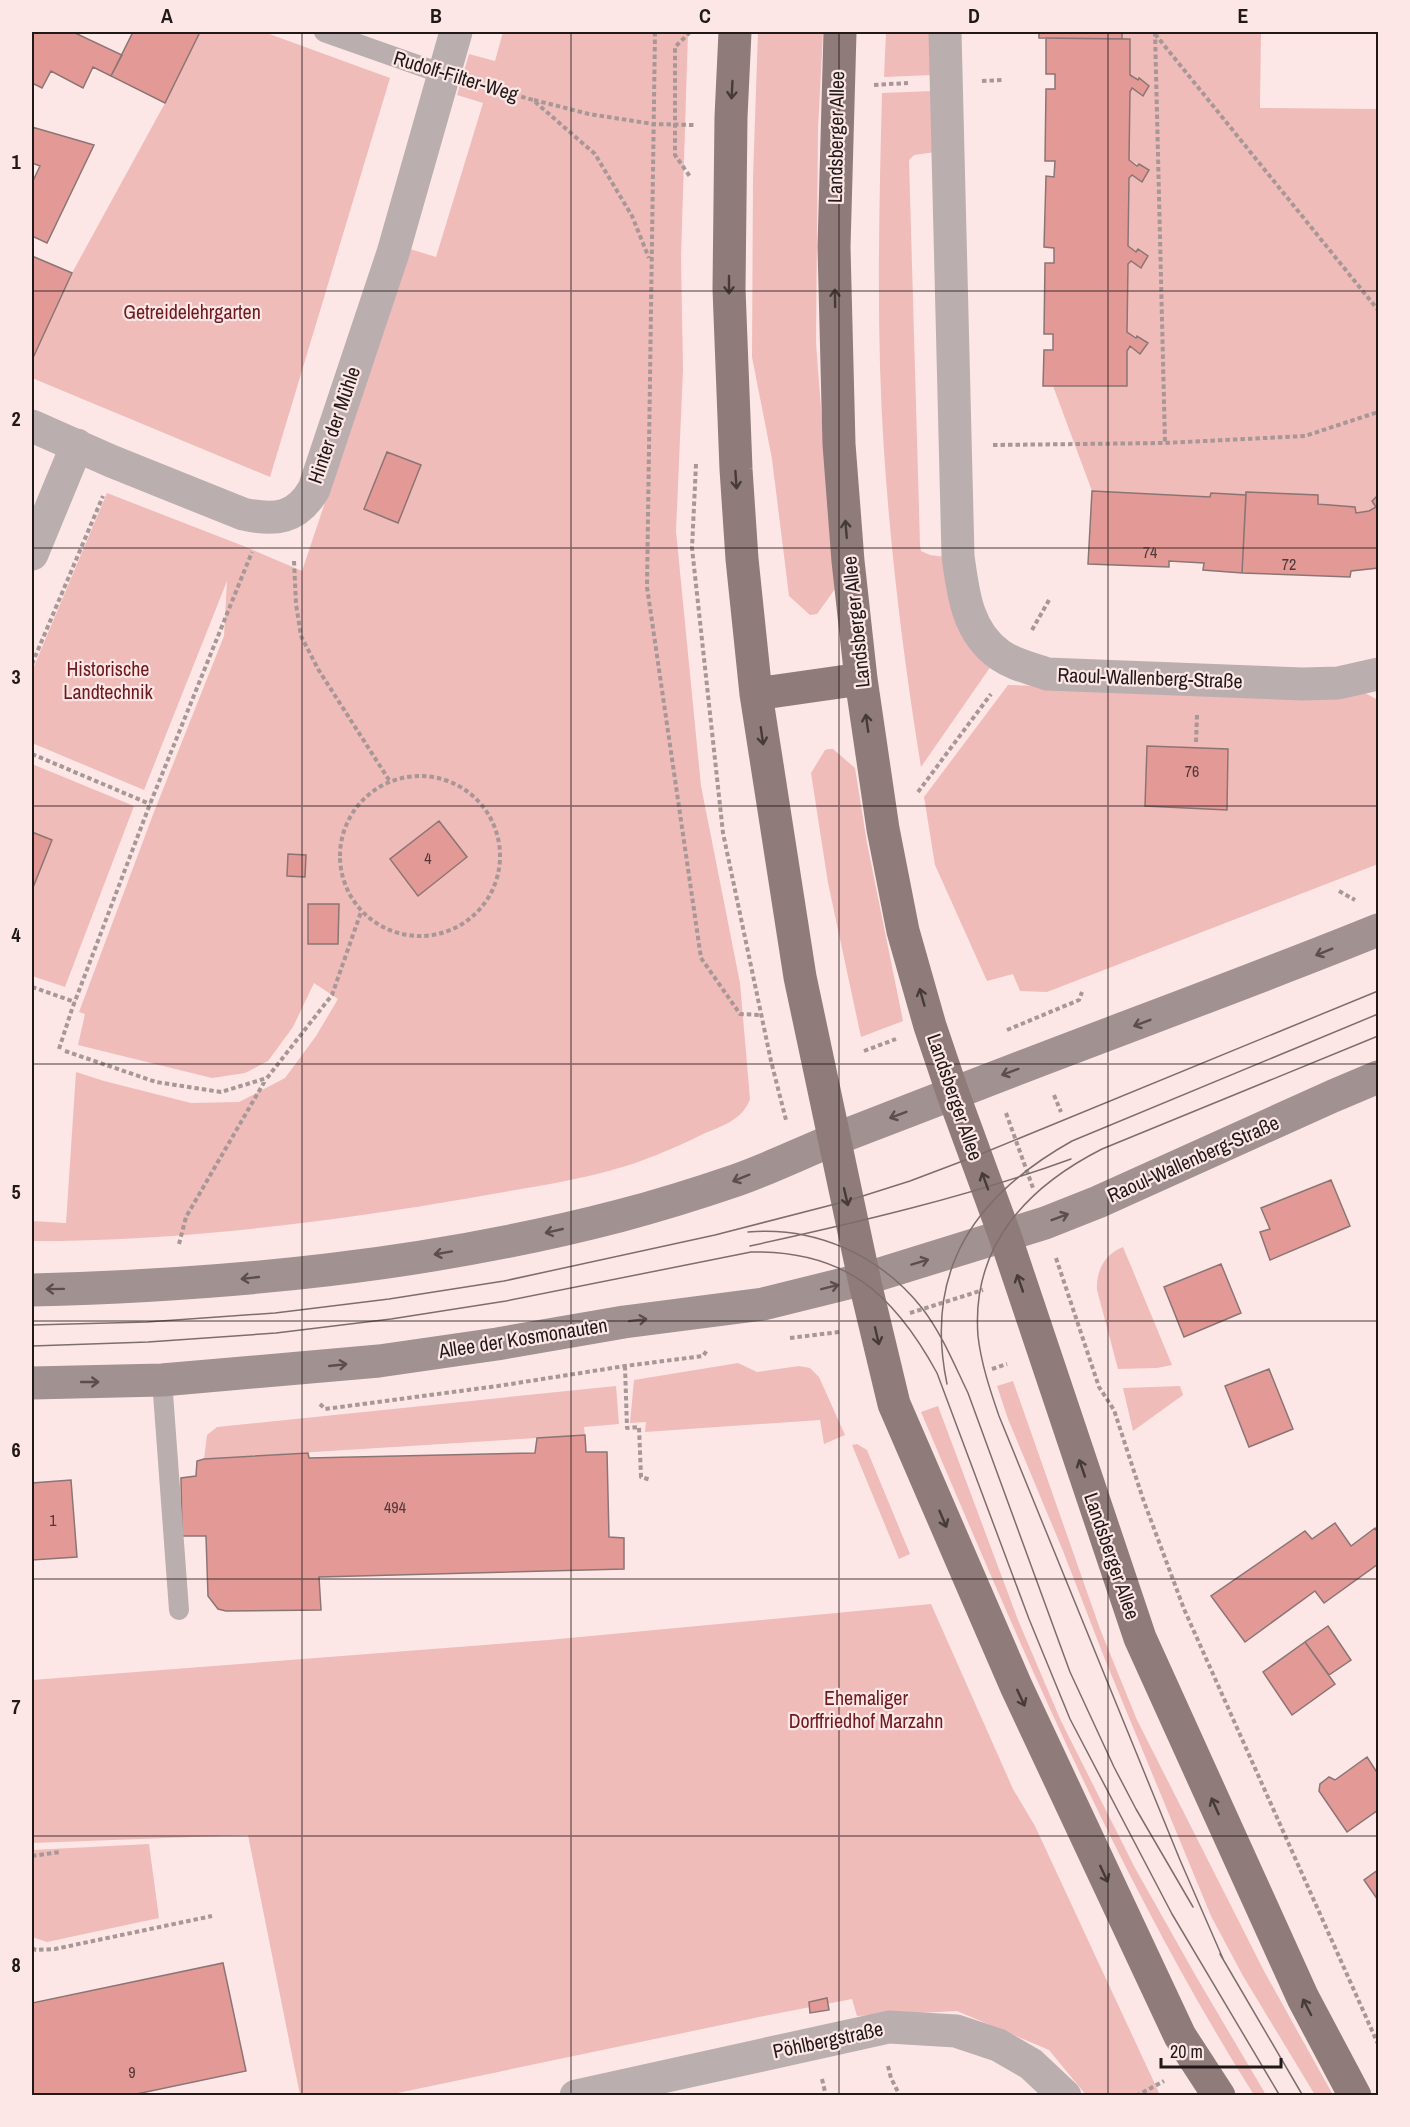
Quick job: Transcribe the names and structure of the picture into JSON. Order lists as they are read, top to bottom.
{
  "streets": {
    "main road": ["Landsberger Allee", "Raoul-Wallenberg-Straße", "Allee der Kosmonauten"],
    "street": ["Hinter der Mühle", "Pöhlbergstraße"],
    "lane": ["Rudolf-Filter-Weg"]
  },
  "crossings": [
    ["Rudolf-Filter-Weg", "Hinter der Mühle"],
    ["Landsberger Allee", "Raoul-Wallenberg-Straße"],
    ["Landsberger Allee", "Allee der Kosmonauten"],
    ["Raoul-Wallenberg-Straße", "Allee der Kosmonauten"]
  ],
  "one_way": ["Raoul-Wallenberg-Straße"],
  "parks": ["Getreidelehrgarten", "Historische Landtechnik", "Ehemaliger Dorffriedhof Marzahn"],
  "house_numbers": [
    "74",
    "72",
    "76",
    "4",
    "494",
    "1",
    "9"
  ],
  "scale_bar": "20 m",
  "grid": {
    "columns": [
      "A",
      "B",
      "C",
      "D",
      "E"
    ],
    "rows": [
      "1",
      "2",
      "3",
      "4",
      "5",
      "6",
      "7",
      "8"
    ]
  }
}
